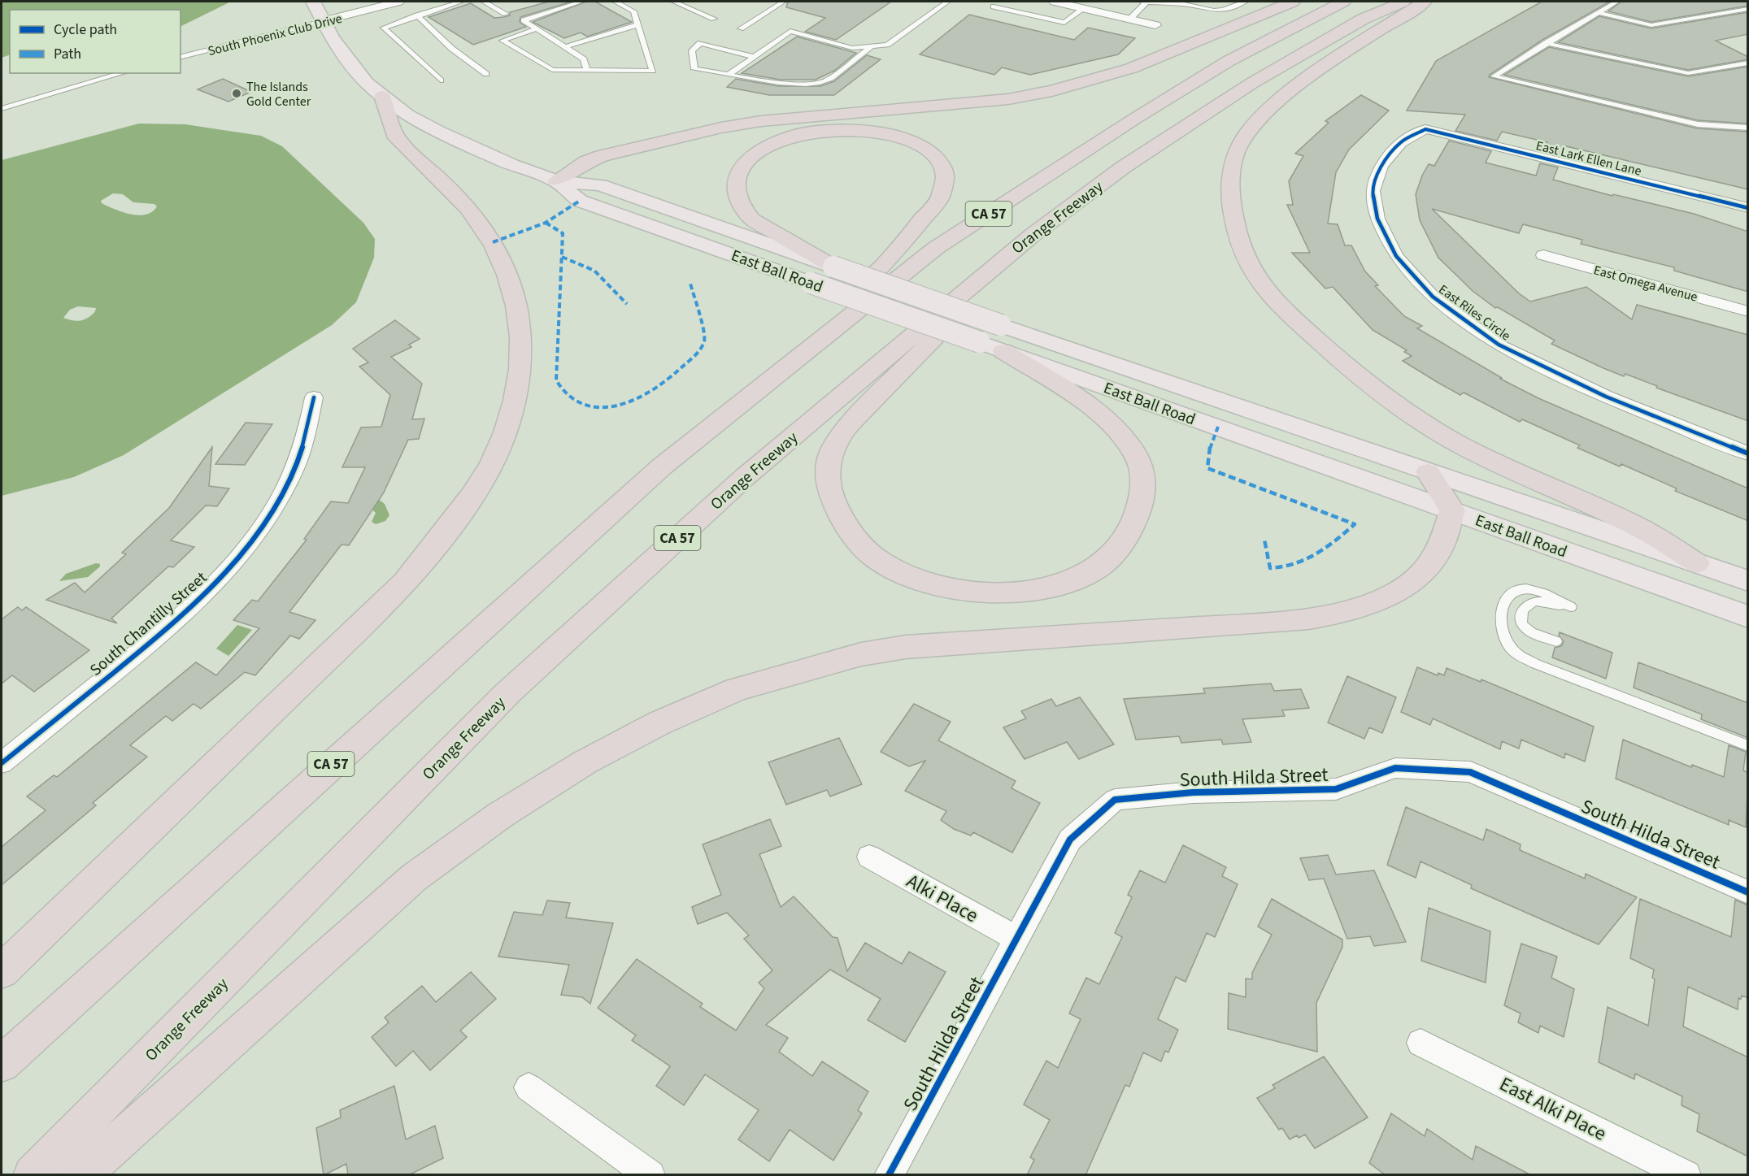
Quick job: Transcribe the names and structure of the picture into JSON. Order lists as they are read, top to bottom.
{
  "streets": {
    "highway": ["CA 57", "Orange Freeway"],
    "main road": ["East Ball Road"],
    "street": [
      "South Phoenix Club Drive",
      "East Lark Ellen Lane",
      "East Omega Avenue",
      "East Riles Circle",
      "South Chantilly Street",
      "South Hilda Street",
      "Alki Place",
      "East Alki Place"
    ]
  },
  "crossings": [
    ["South Phoenix Club Drive", "East Ball Road"],
    ["East Lark Ellen Lane", "East Riles Circle"],
    ["South Hilda Street", "Alki Place"]
  ],
  "places": ["The Islands Gold Center"],
  "legend": ["Cycle path", "Path"]
}
